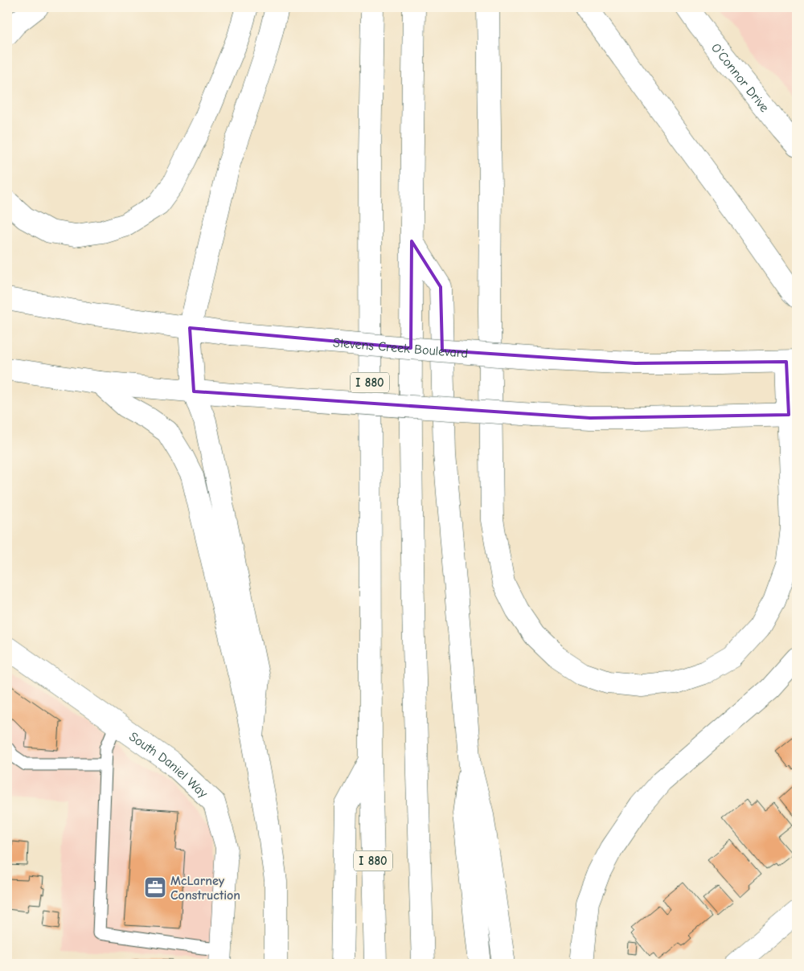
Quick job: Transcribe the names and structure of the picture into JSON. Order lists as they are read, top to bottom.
{
  "streets": {
    "main road": [
      "O’Connor Drive",
      "Stevens Creek Boulevard",
      "I 880",
      "South Daniel Way"
    ]
  },
  "places": {
    "office": ["McLarney Construction"]
  }
}
